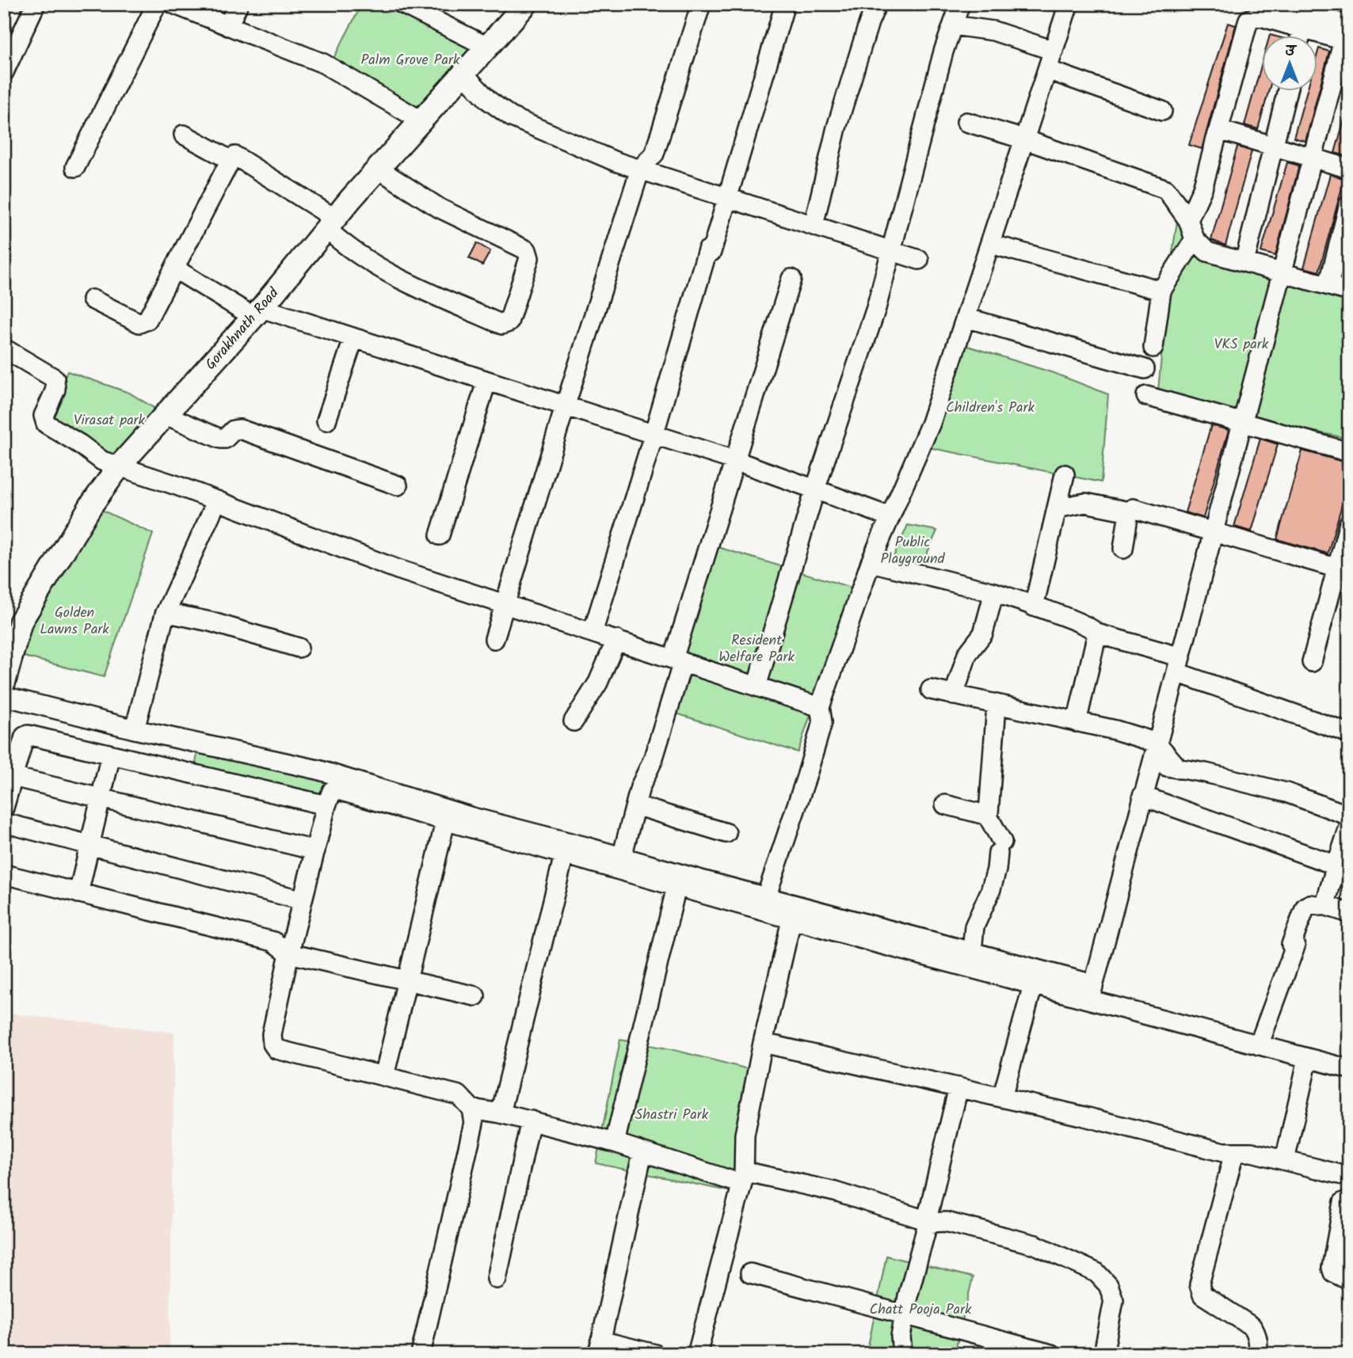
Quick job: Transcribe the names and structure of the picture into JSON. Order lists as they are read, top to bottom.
{
  "streets": {
    "main road": ["Gorakhnath Road"]
  },
  "parks": [
    "Palm Grove Park",
    "VKS park",
    "Children's Park",
    "Virasat park",
    "Public Playground",
    "Golden Lawns Park",
    "Resident Welfare Park",
    "Shastri Park",
    "Chatt Pooja Park"
  ],
  "north": "top"
}
